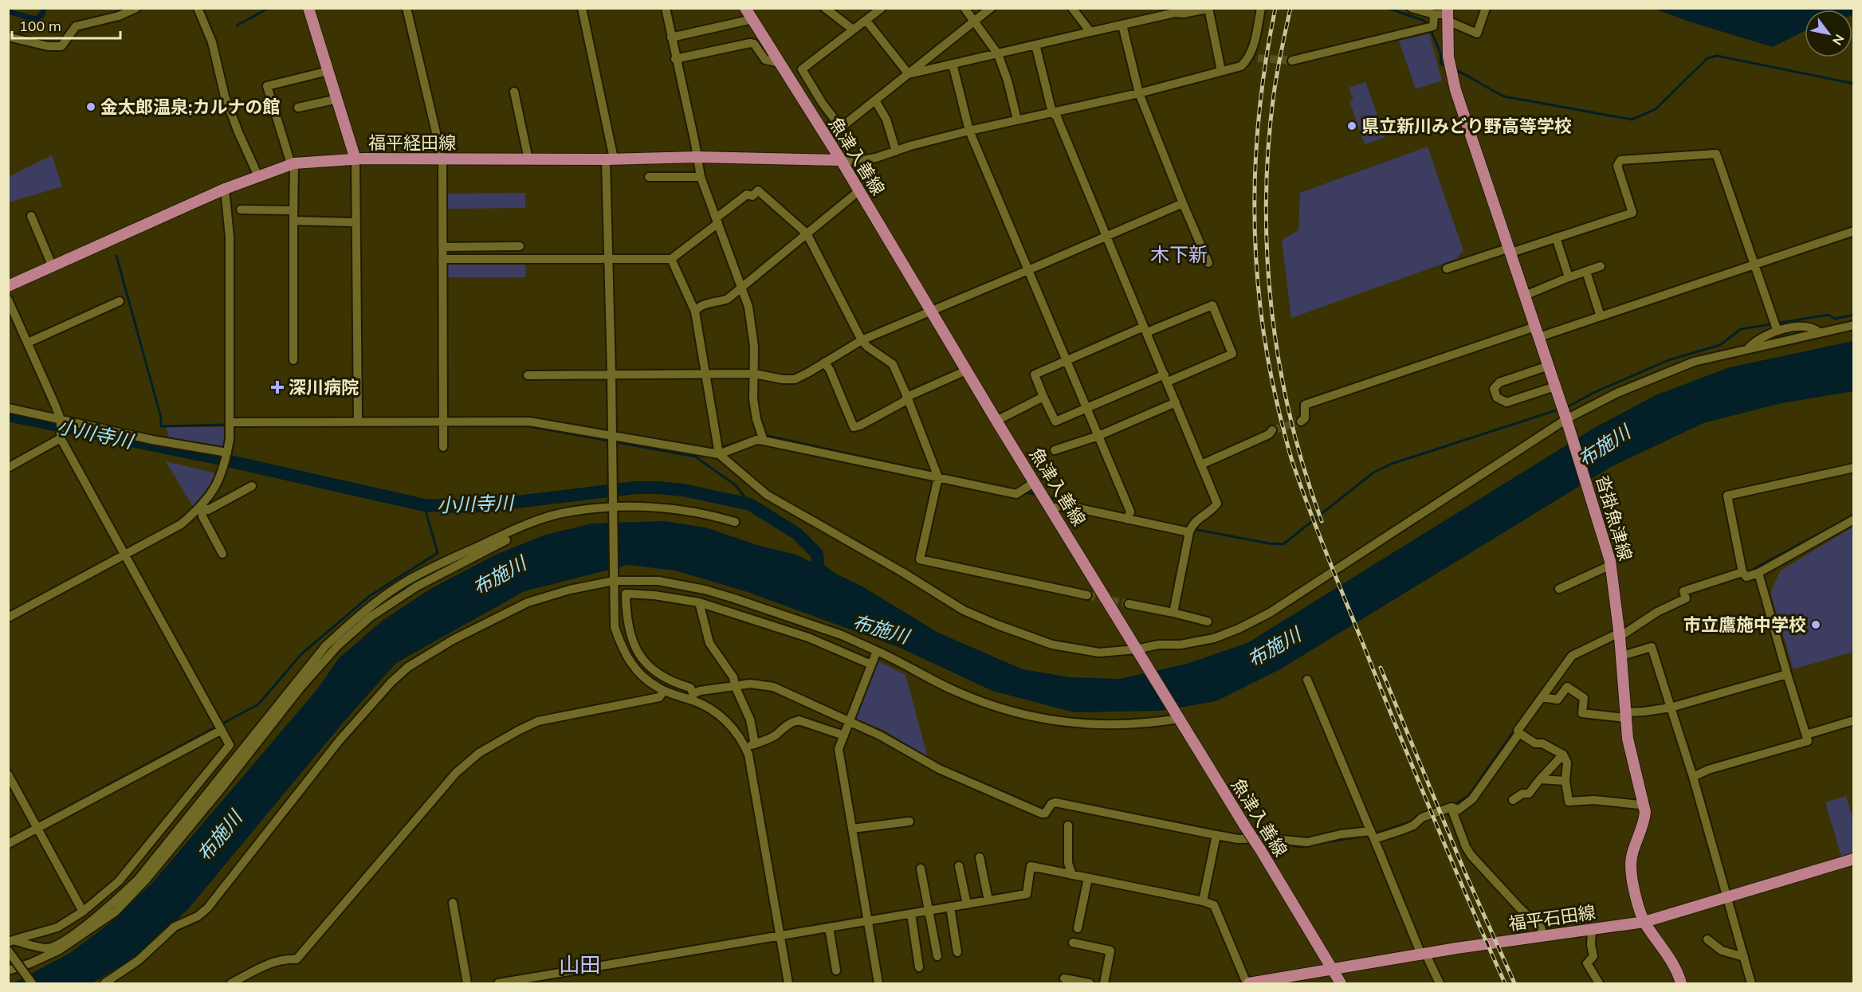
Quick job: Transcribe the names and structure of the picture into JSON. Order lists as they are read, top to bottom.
{
  "streets": {
    "main road": [
      "福平経田線",
      "魚津入善線",
      "沓掛魚津線",
      "福平石田線"
    ]
  },
  "crossings": [
    ["福平経田線", "魚津入善線"],
    ["魚津入善線", "福平石田線"],
    ["沓掛魚津線", "福平石田線"]
  ],
  "districts": ["木下新", "山田"],
  "water": ["小川寺川", "布施川"],
  "places": {
    "other": ["金太郎温泉;カルナの館", "県立新川みどり野高等学校", "市立鷹施中学校"],
    "health": ["深川病院"]
  },
  "scale_bar": "100 m",
  "north": "bottom right"
}
